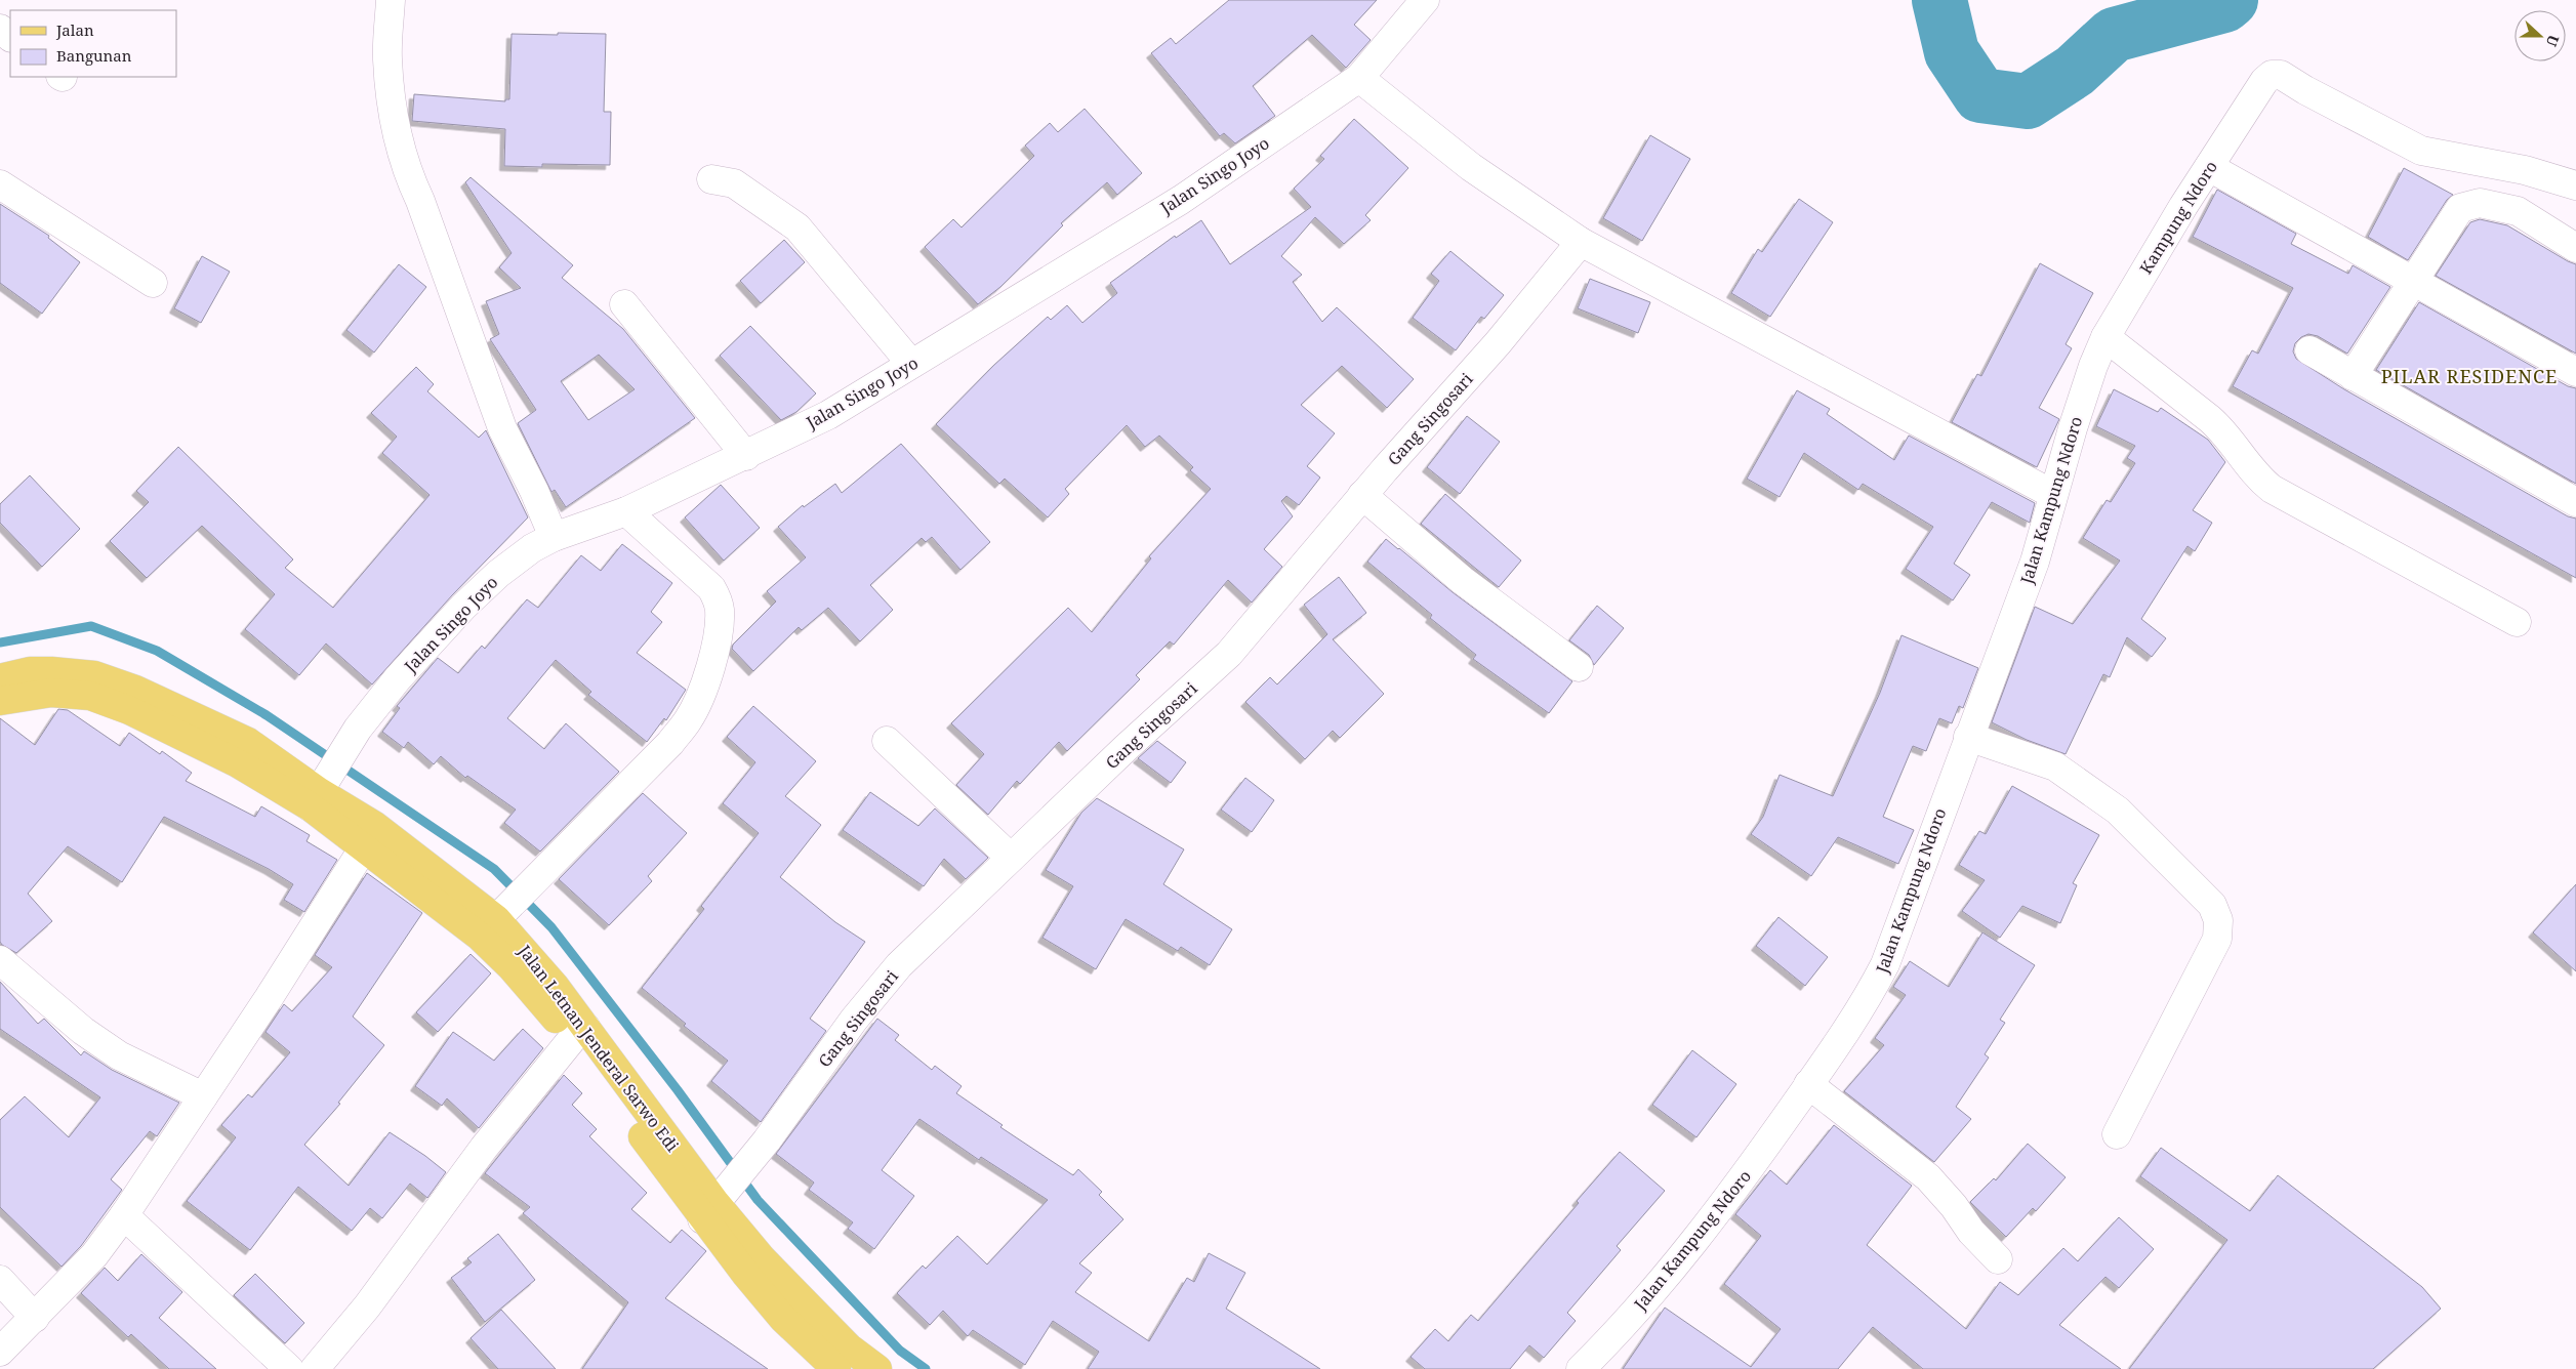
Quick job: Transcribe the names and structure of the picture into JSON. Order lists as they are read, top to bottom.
{
  "streets": {
    "main road": ["Jalan Letnan Jenderal Sarwo Edi"],
    "street": [
      "Jalan Singo Joyo",
      "Kampung Ndoro",
      "Gang Singosari",
      "Jalan Kampung Ndoro"
    ]
  },
  "crossings": [
    ["Jalan Singo Joyo", "Jalan Letnan Jenderal Sarwo Edi"],
    ["Kampung Ndoro", "Jalan Kampung Ndoro"],
    ["Gang Singosari", "Jalan Letnan Jenderal Sarwo Edi"]
  ],
  "districts": ["PILAR RESIDENCE"],
  "legend": ["Jalan", "Bangunan"],
  "north": "right"
}
